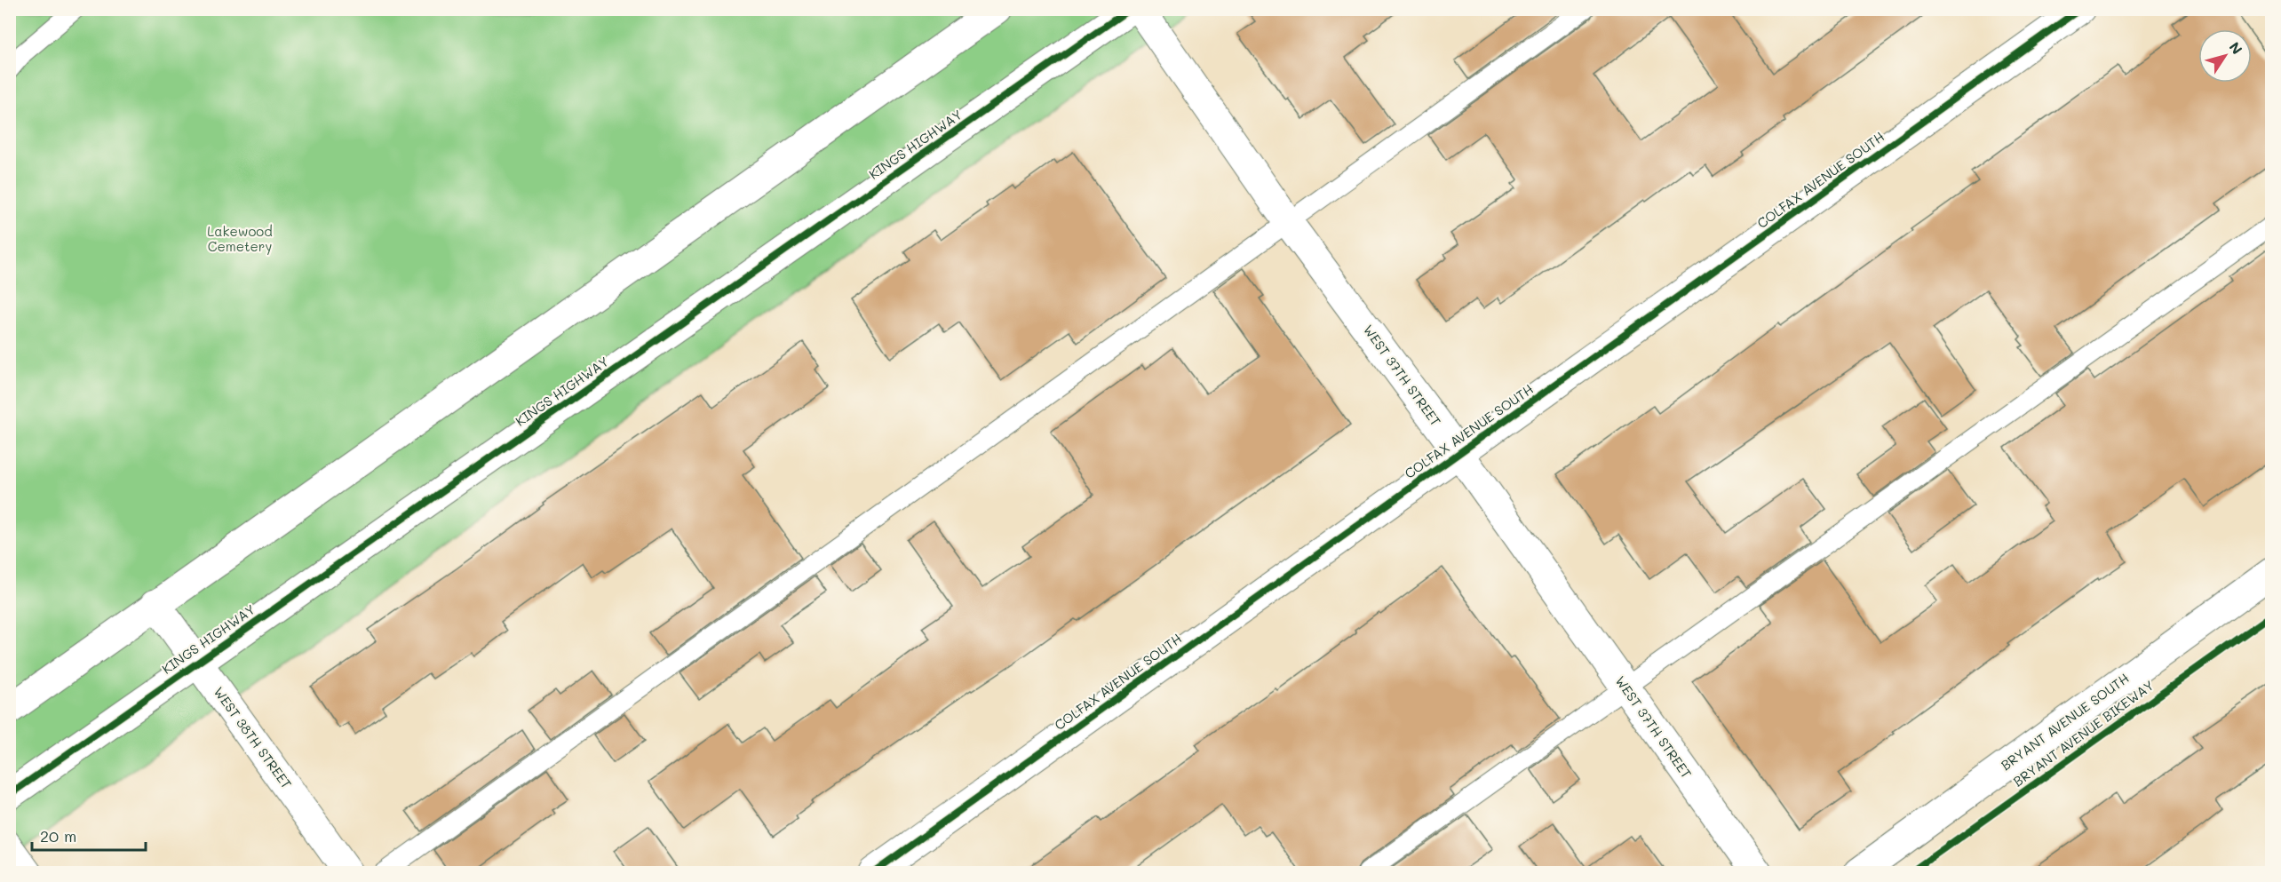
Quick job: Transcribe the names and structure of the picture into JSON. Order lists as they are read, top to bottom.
{
  "streets": {
    "street": [
      "KINGS HIGHWAY",
      "COLFAX AVENUE SOUTH",
      "WEST 37TH STREET",
      "BRYANT AVENUE SOUTH",
      "WEST 38TH STREET"
    ],
    "cycle path": ["BRYANT AVENUE BIKEWAY"]
  },
  "crossings": [
    ["KINGS HIGHWAY", "WEST 38TH STREET"],
    ["COLFAX AVENUE SOUTH", "WEST 37TH STREET"]
  ],
  "parks": ["Lakewood Cemetery"],
  "scale_bar": "20 m",
  "north": "top right"
}
